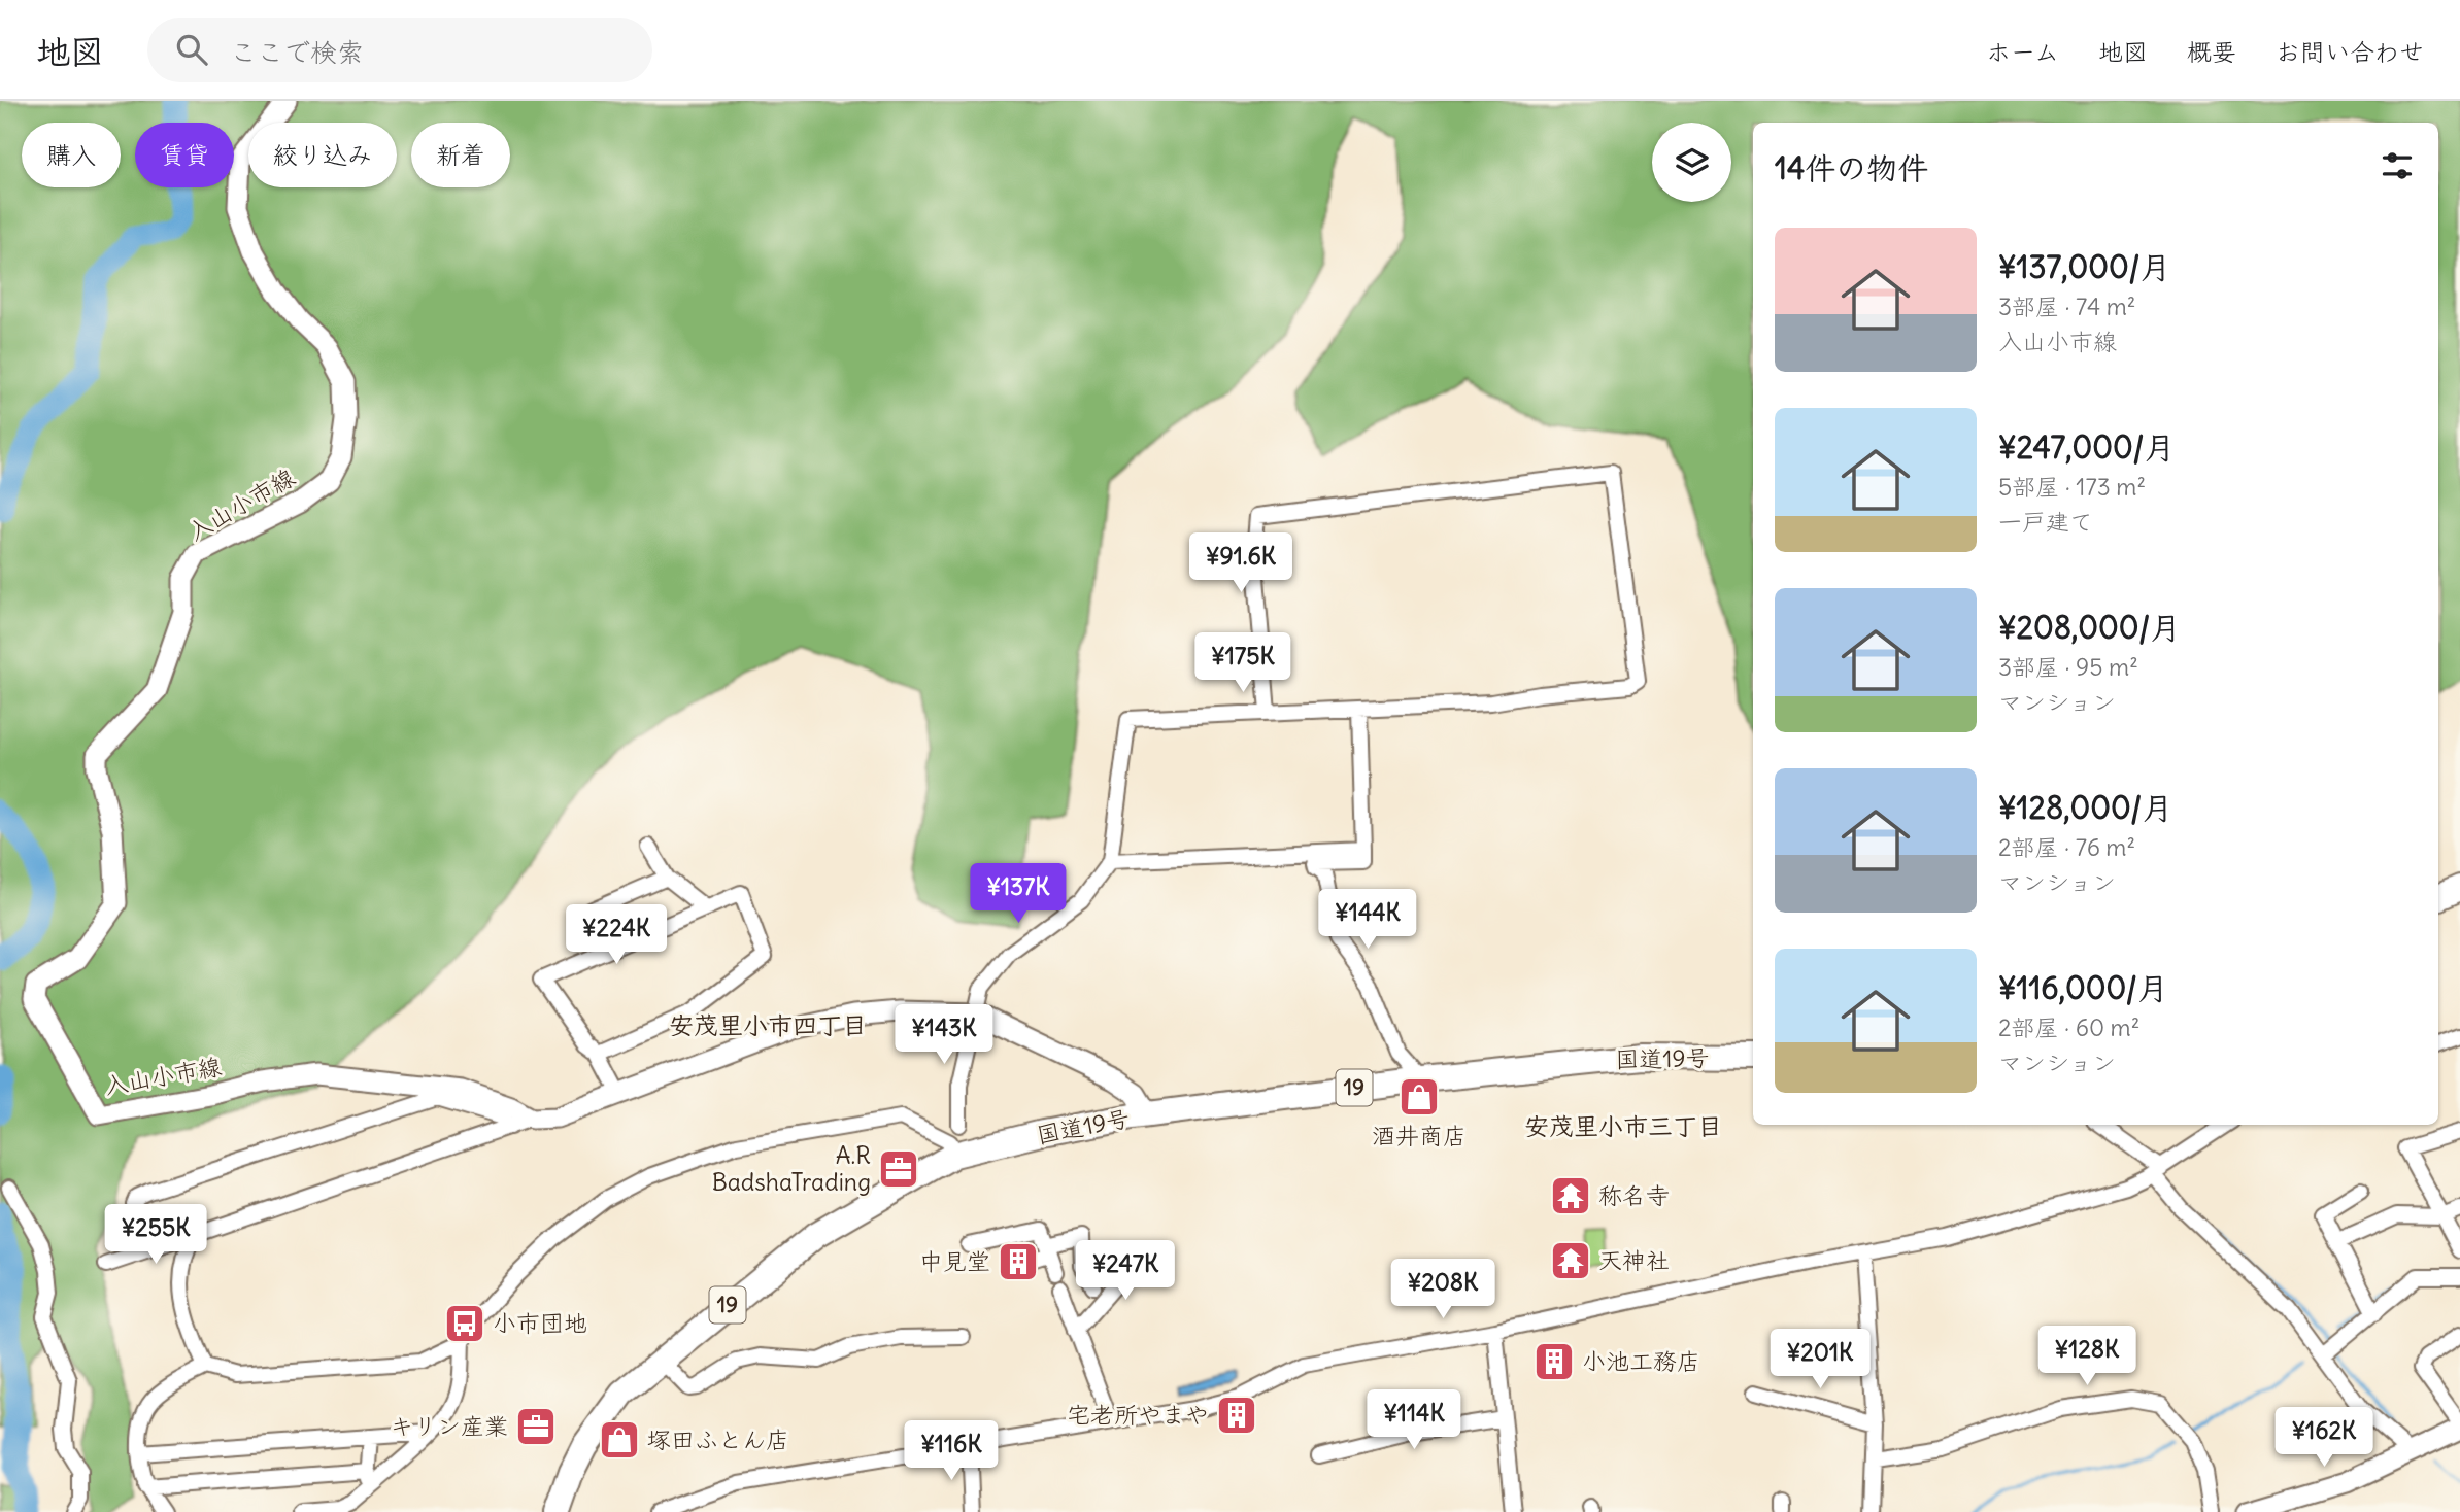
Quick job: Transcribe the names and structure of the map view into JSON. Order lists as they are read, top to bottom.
{
  "streets": {
    "highway": ["国道19号", "19"],
    "main road": ["入山小市線"]
  },
  "districts": ["安茂里小市四丁目", "安茂里小市三丁目"],
  "places": {
    "shop": ["酒井商店", "塚田ふとん店"],
    "office": ["A.R BadshaTrading", "キリン産業"],
    "temple": ["称名寺", "天神社"],
    "building": ["中見堂", "小池工務店", "宅老所やまや"],
    "bus stop": ["小市団地"]
  },
  "page": {
    "header": "地図",
    "search": "ここで検索",
    "nav": [
      "ホーム",
      "地図",
      "概要",
      "お問い合わせ"
    ],
    "chip": [
      "購入",
      "賃貸",
      "絞り込み",
      "新着"
    ],
    "heading": "14件の物件",
    "list": [
      {
        "name": "¥137,000/月",
        "note": "3部屋 · 74 m² · 入山小市線"
      },
      {
        "name": "¥247,000/月",
        "note": "5部屋 · 173 m² · 一戸建て"
      },
      {
        "name": "¥208,000/月",
        "note": "3部屋 · 95 m² · マンション"
      },
      {
        "name": "¥128,000/月",
        "note": "2部屋 · 76 m² · マンション"
      },
      {
        "name": "¥116,000/月",
        "note": "2部屋 · 60 m² · マンション"
      }
    ],
    "price": [
      "¥91.6K",
      "¥175K",
      "¥137K",
      "¥144K",
      "¥224K",
      "¥143K",
      "¥255K",
      "¥247K",
      "¥208K",
      "¥128K",
      "¥201K",
      "¥114K",
      "¥162K",
      "¥116K"
    ]
  }
}
